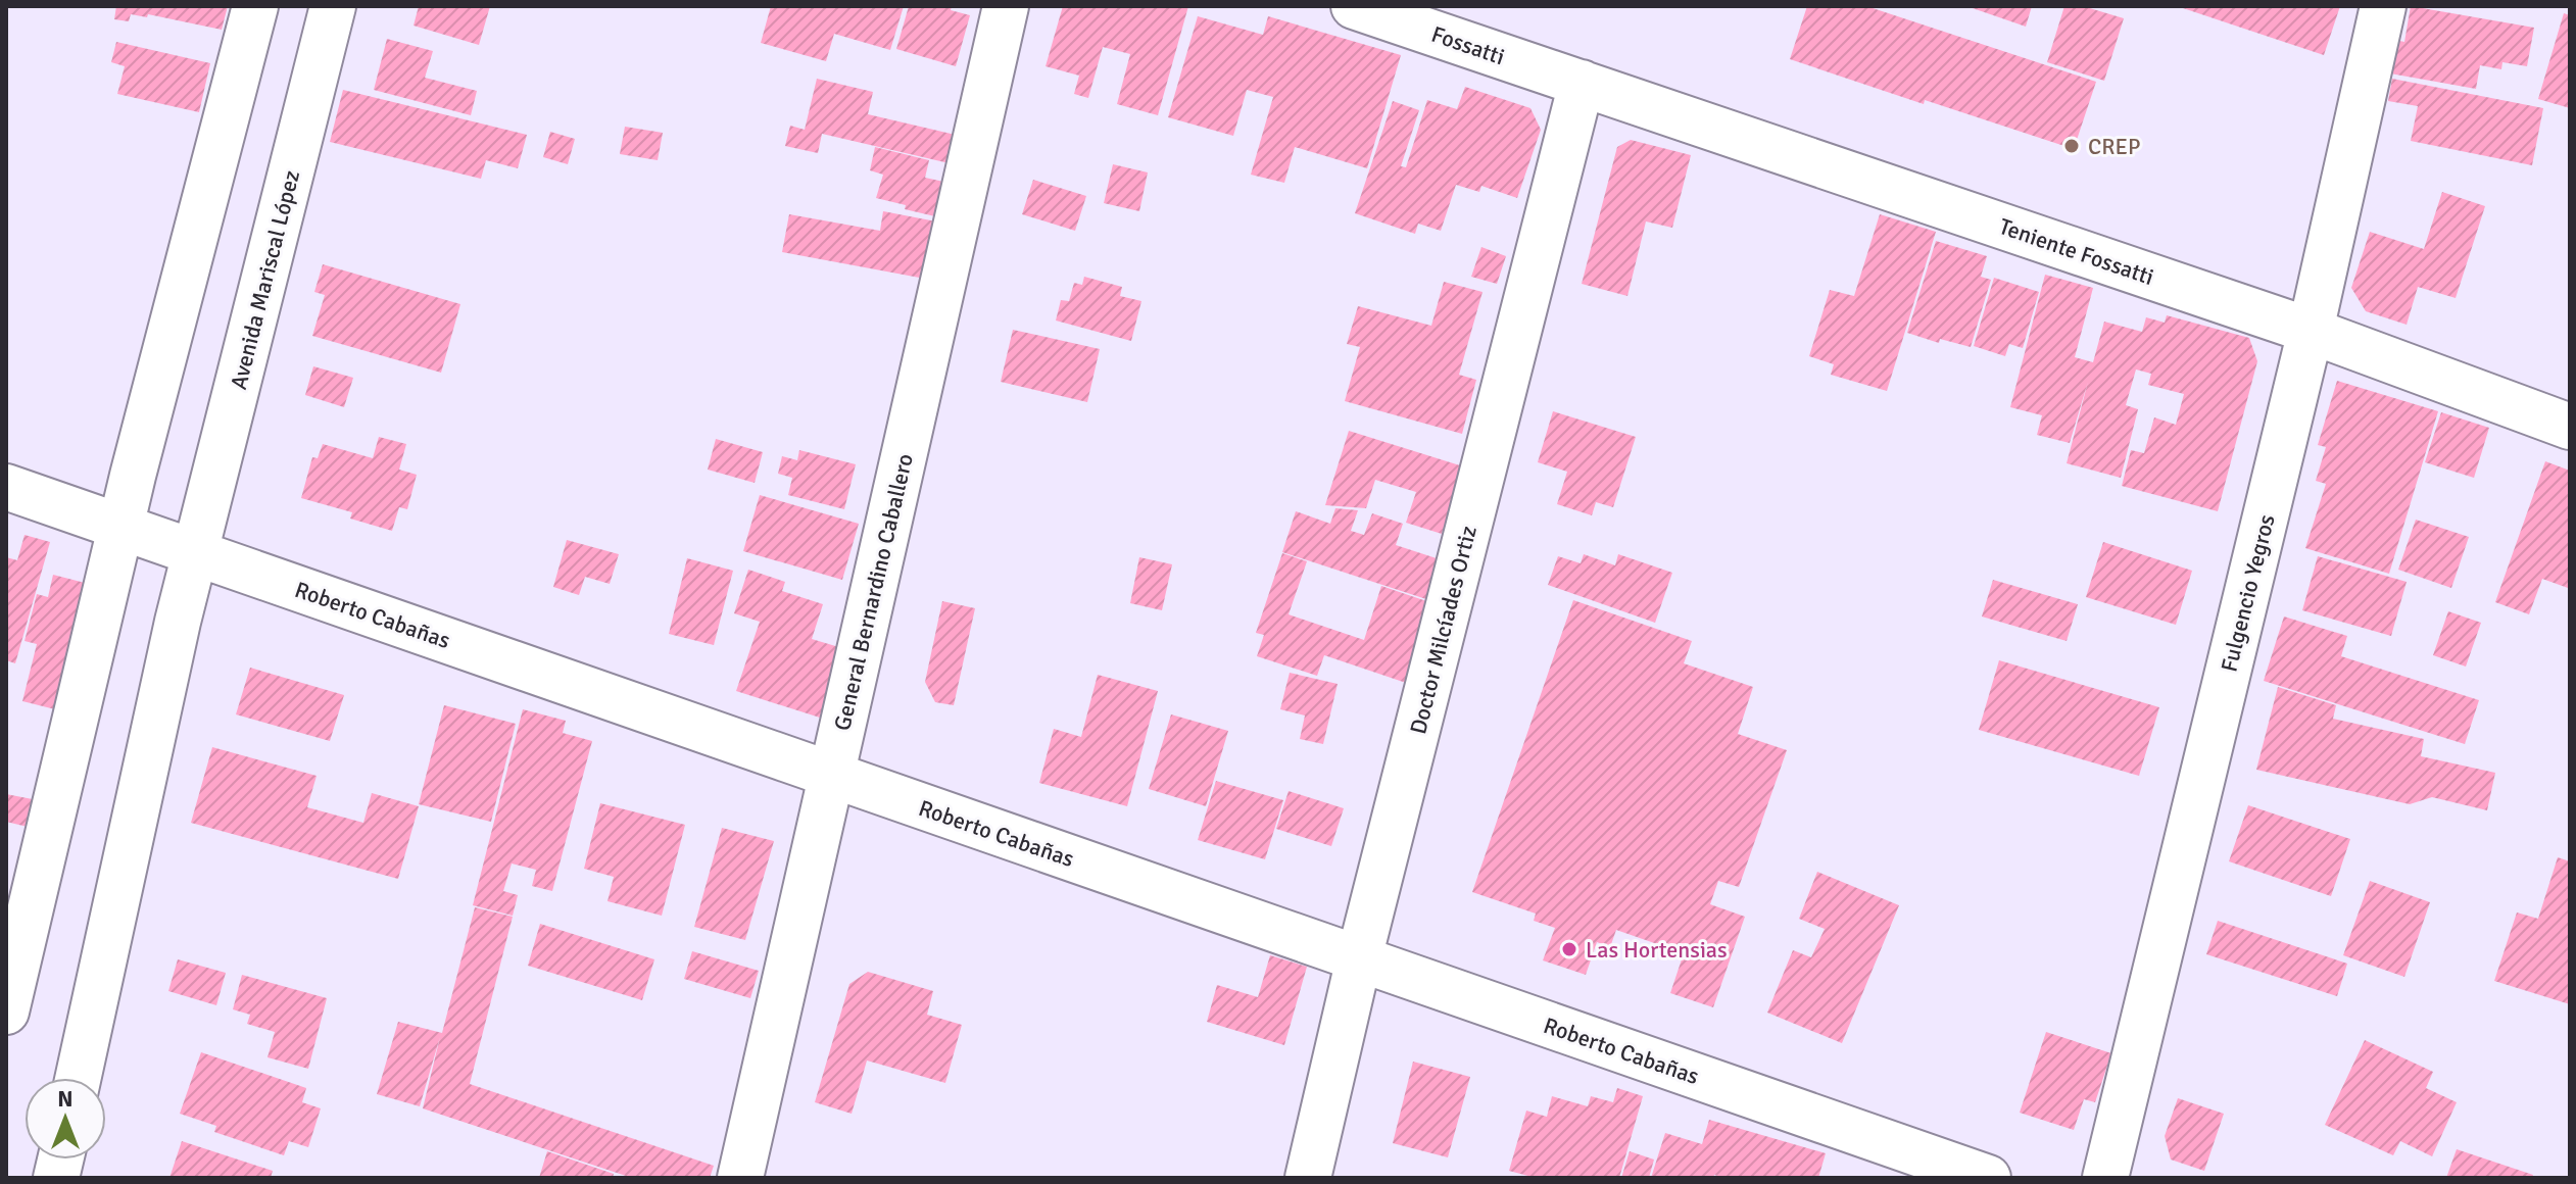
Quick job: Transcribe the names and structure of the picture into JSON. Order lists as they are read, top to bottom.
{
  "streets": {
    "street": [
      "Fossatti",
      "Teniente Fossatti",
      "Avenida Mariscal López",
      "General Bernardino Caballero",
      "Fulgencio Yegros",
      "Roberto Cabañas",
      "Doctor Milcíades Ortiz"
    ]
  },
  "crossings": [
    ["Fossatti", "Teniente Fossatti"],
    ["Fossatti", "Doctor Milcíades Ortiz"],
    ["Teniente Fossatti", "Fulgencio Yegros"],
    ["Teniente Fossatti", "Doctor Milcíades Ortiz"],
    ["Avenida Mariscal López", "Roberto Cabañas"],
    ["General Bernardino Caballero", "Roberto Cabañas"],
    ["Roberto Cabañas", "Doctor Milcíades Ortiz"]
  ],
  "places": ["CREP", "Las Hortensias"],
  "north": "top"
}
